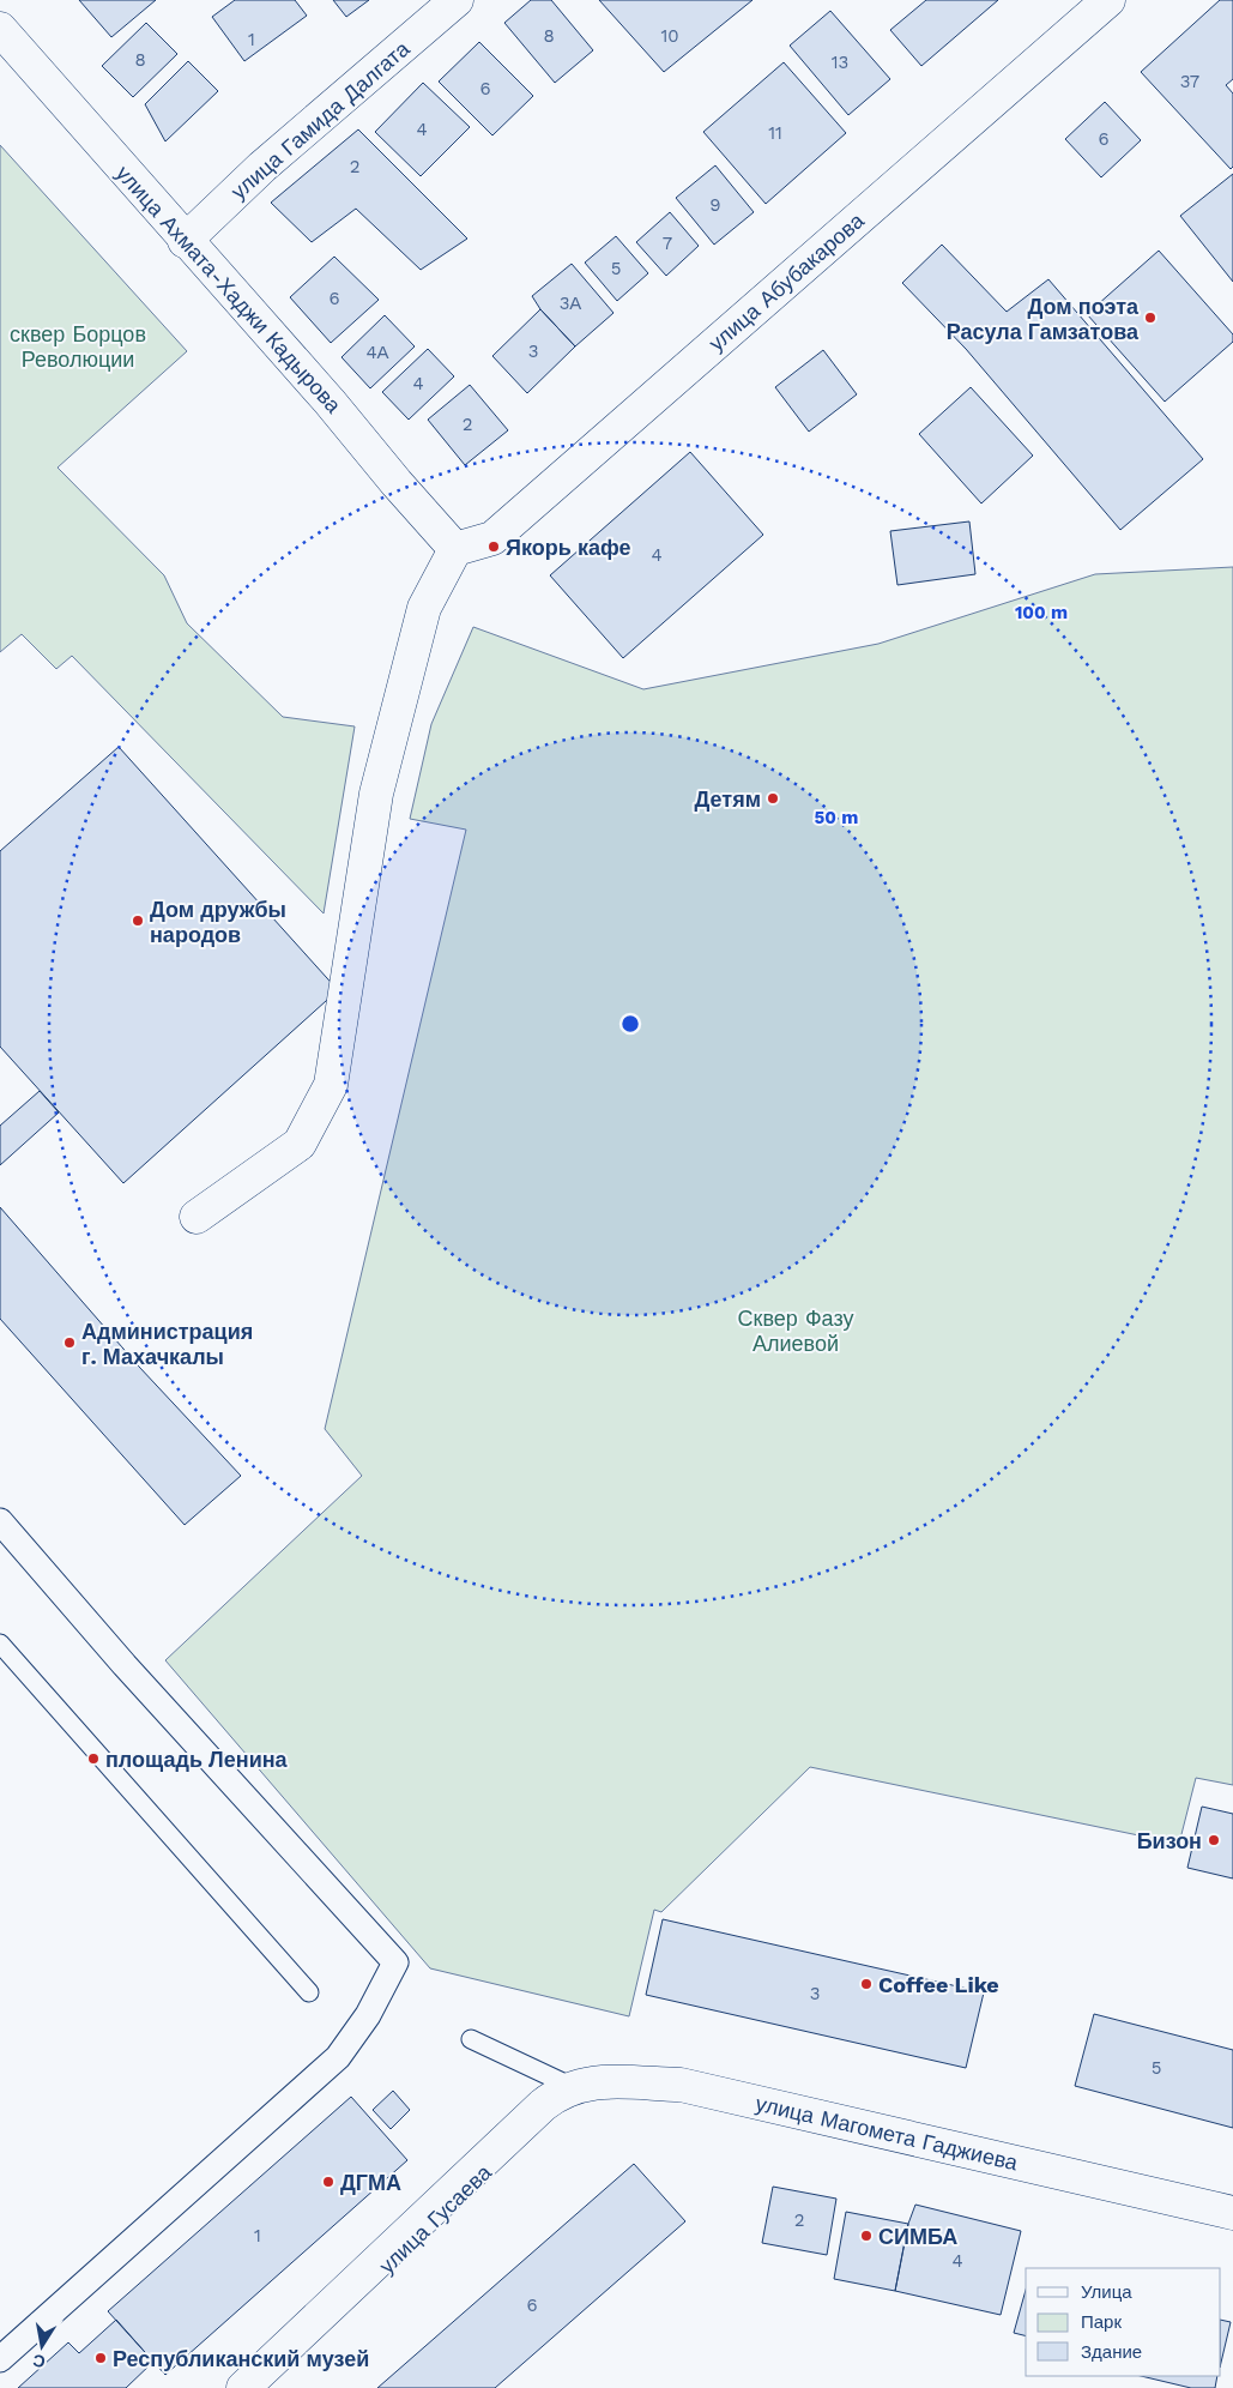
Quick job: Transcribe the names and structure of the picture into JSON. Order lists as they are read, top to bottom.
{
  "streets": {
    "main road": [
      "улица Гамида Далгата",
      "улица Абубакарова",
      "улица Ахмата-Хаджи Кадырова",
      "улица Магомета Гаджиева",
      "улица Гусаева"
    ]
  },
  "crossings": [
    ["улица Гамида Далгата", "улица Ахмата-Хаджи Кадырова"],
    ["улица Абубакарова", "улица Ахмата-Хаджи Кадырова"],
    ["улица Магомета Гаджиева", "улица Гусаева"]
  ],
  "parks": ["сквер Борцов Революции", "Сквер Фазу Алиевой"],
  "places": [
    "Дом поэта Расула Гамзатова",
    "Якорь кафе",
    "Детям",
    "Дом дружбы народов",
    "Администрация г. Махачкалы",
    "площадь Ленина",
    "Бизон",
    "Coffee Like",
    "ДГМА",
    "СИМБА",
    "Республиканский музей"
  ],
  "house_numbers": [
    "8",
    "10",
    "1",
    "8",
    "13",
    "37",
    "6",
    "4",
    "11",
    "6",
    "2",
    "9",
    "7",
    "5",
    "6",
    "3А",
    "3",
    "4А",
    "4",
    "2",
    "4",
    "3",
    "5",
    "2",
    "1",
    "4",
    "6"
  ],
  "legend": ["Улица", "Парк", "Здание"],
  "north": "bottom",
  "rings": ["100 m", "50 m"]
}
